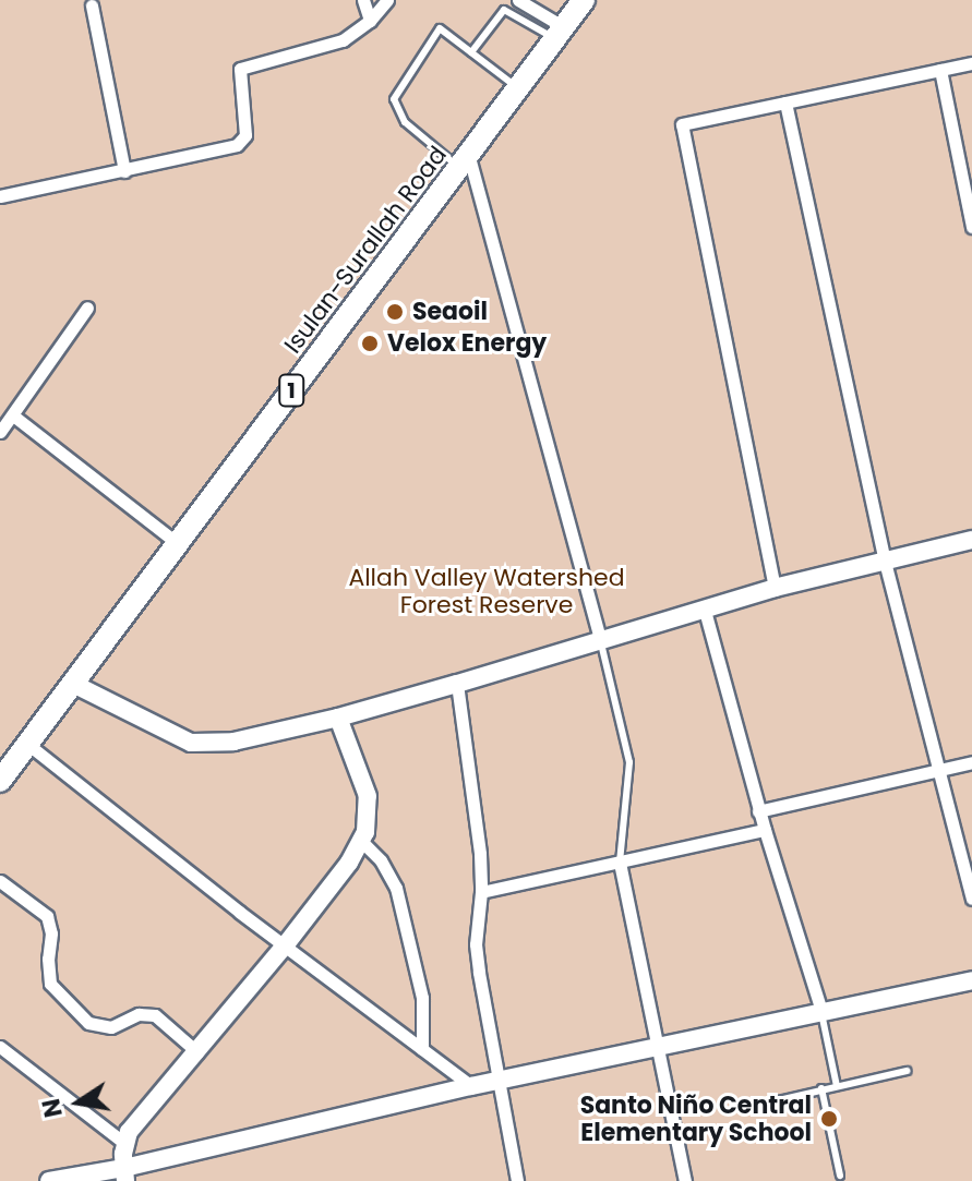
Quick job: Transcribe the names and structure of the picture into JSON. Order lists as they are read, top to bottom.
{
  "streets": {
    "highway": ["Isulan-Surallah Road", "1"]
  },
  "parks": ["Allah Valley Watershed Forest Reserve"],
  "places": ["Seaoil", "Velox Energy", "Santo Niño Central Elementary School"],
  "north": "left"
}
